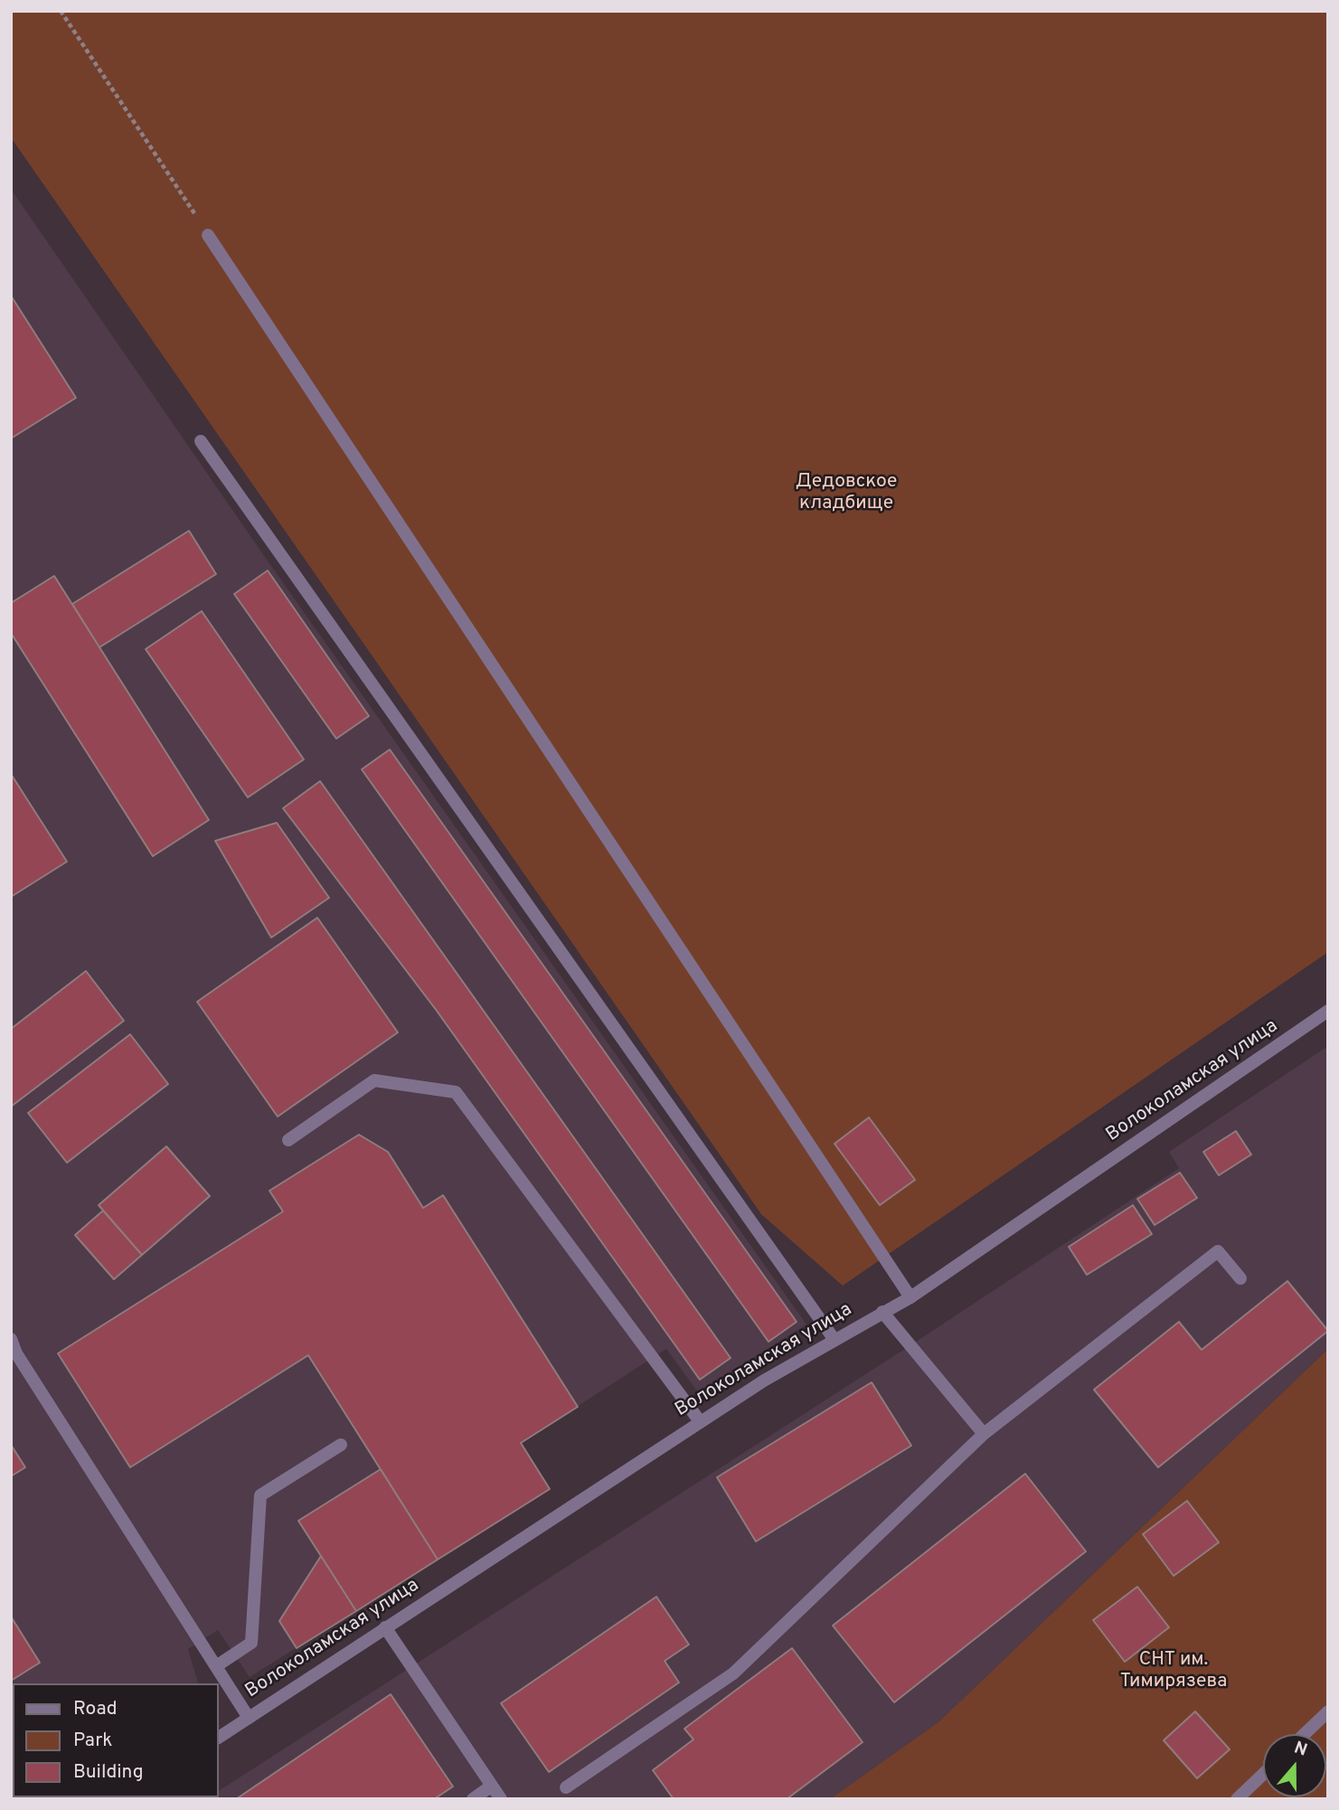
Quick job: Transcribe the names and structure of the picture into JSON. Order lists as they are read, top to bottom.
{
  "streets": {
    "street": ["Волоколамская улица"]
  },
  "parks": ["Дедовское кладбище", "СНТ им. Тимирязева"],
  "legend": ["Road", "Park", "Building"],
  "north": "top"
}
